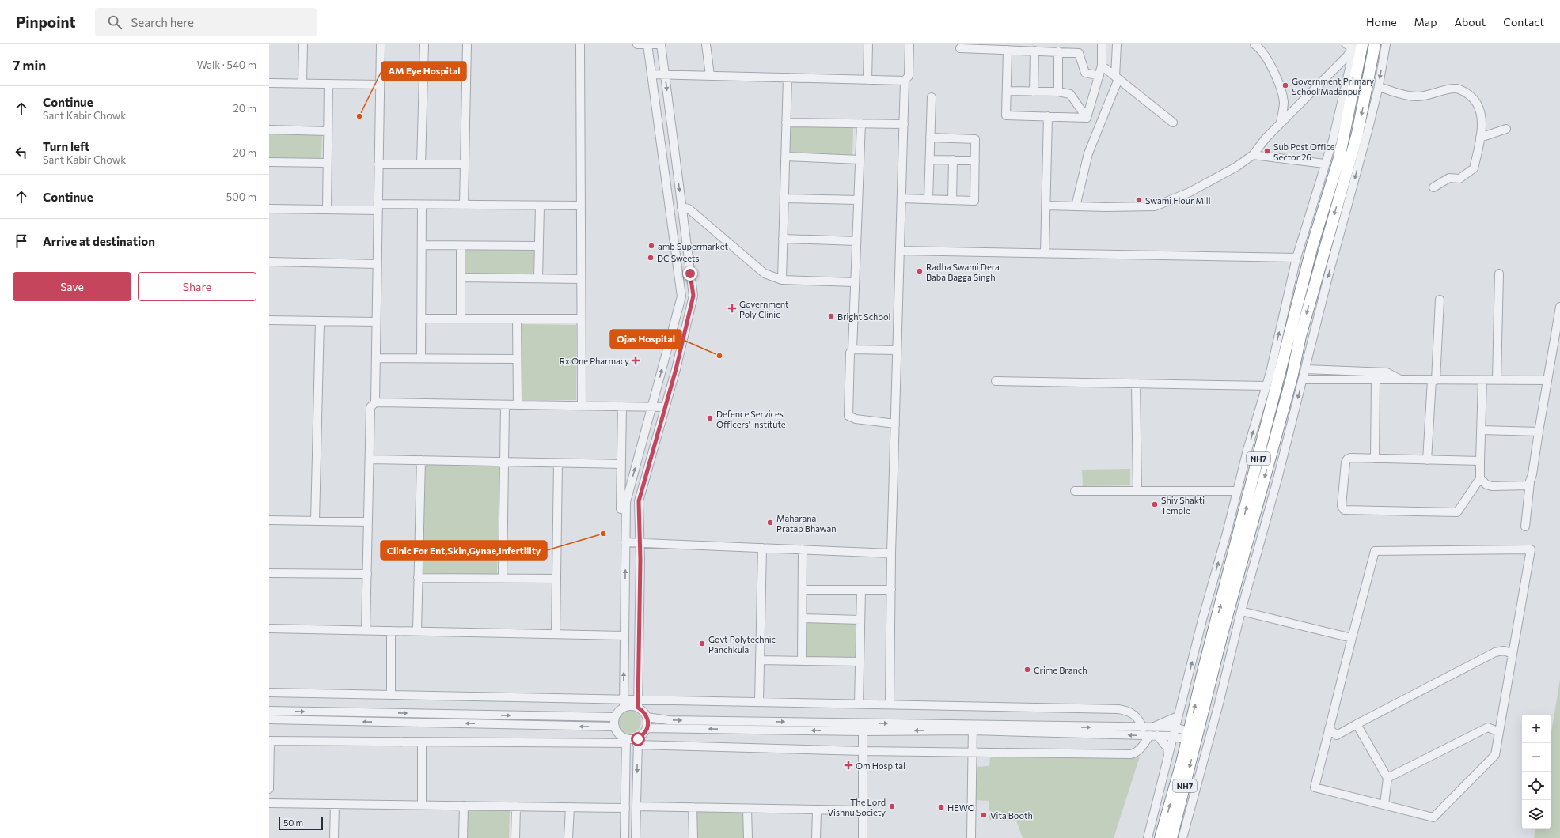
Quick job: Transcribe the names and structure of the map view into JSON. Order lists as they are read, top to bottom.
{
  "streets": {
    "highway": ["NH7"]
  },
  "places": {
    "other": [
      "Government Primary School Madanpur",
      "AM Eye Hospital",
      "Sub Post Office Sector 26",
      "Swami Flour Mill",
      "amb Supermarket",
      "DC Sweets",
      "Radha Swami Dera Baba Bagga Singh",
      "Bright School",
      "Ojas Hospital",
      "Defence Services Officers' Institute",
      "Shiv Shakti Temple",
      "Maharana Pratap Bhawan",
      "Clinic For Ent,Skin,Gynae,Infertility",
      "Govt Polytechnic Panchkula",
      "Crime Branch",
      "The Lord Vishnu Society",
      "HEWO",
      "Vita Booth"
    ],
    "health": ["Government Poly Clinic", "Rx One Pharmacy", "Om Hospital"]
  },
  "scale_bar": "50 m",
  "page": {
    "header": "Pinpoint",
    "search": "Search here",
    "nav": [
      "Home",
      "Map",
      "About",
      "Contact"
    ],
    "heading": ["7 min", "Walk · 540 m"],
    "list": [
      ["Continue", "Sant Kabir Chowk", "20 m"],
      ["Turn left", "Sant Kabir Chowk", "20 m"],
      ["Continue", "500 m"],
      "Arrive at destination"
    ],
    "buttons": ["Save", "Share"],
    "map_buttons": ["+", "−"],
    "scale": "50 m"
  }
}
